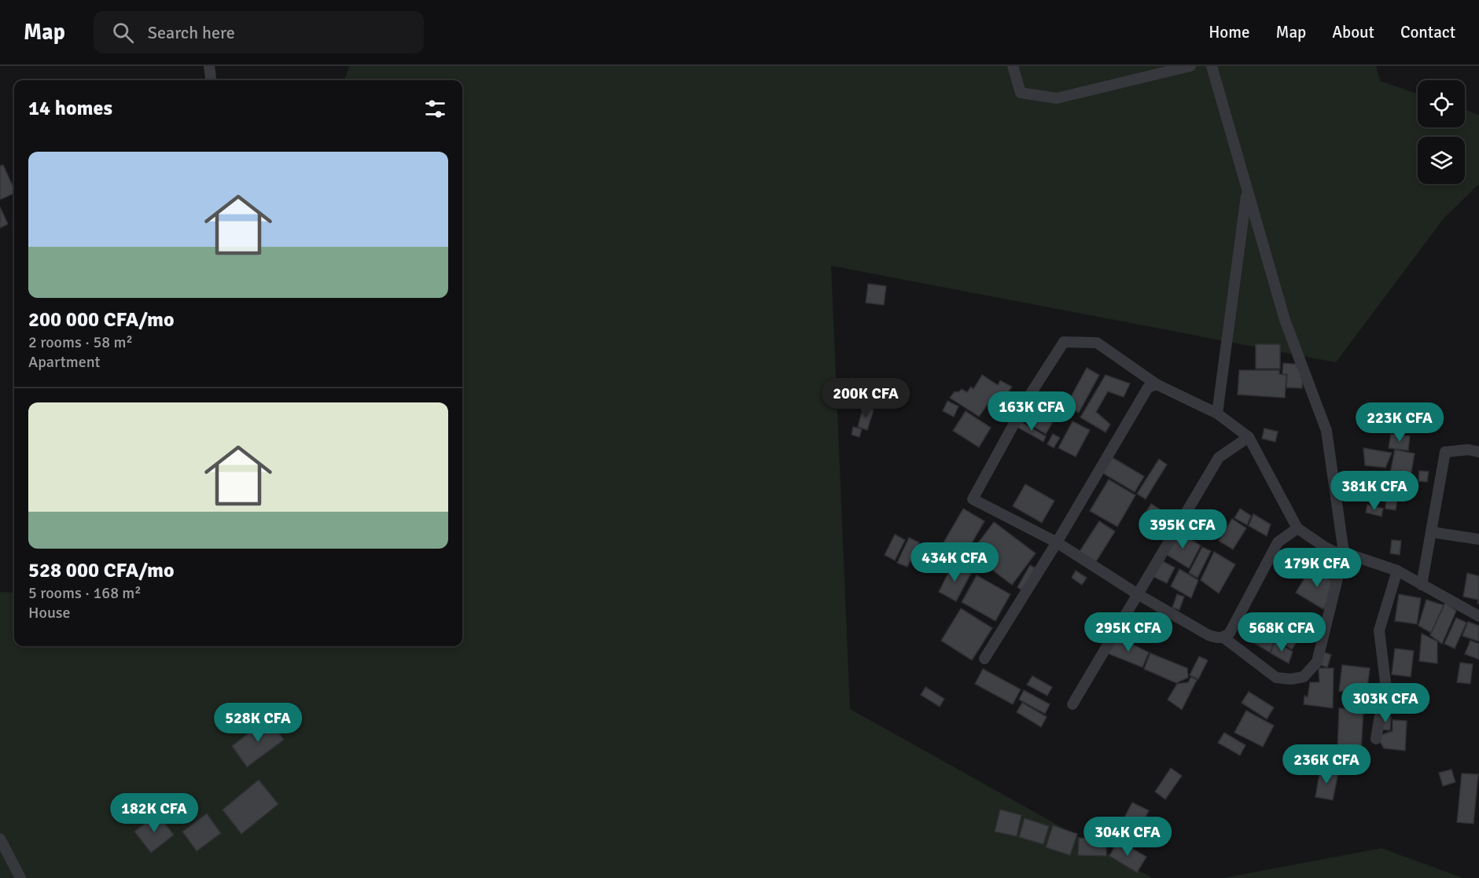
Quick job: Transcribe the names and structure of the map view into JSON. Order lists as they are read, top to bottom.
{
  "page": {
    "header": "Map",
    "search": "Search here",
    "nav": [
      "Home",
      "Map",
      "About",
      "Contact"
    ],
    "heading": "14 homes",
    "list": [
      {
        "name": "200 000 CFA/mo",
        "note": "2 rooms · 58 m² · Apartment"
      },
      {
        "name": "528 000 CFA/mo",
        "note": "5 rooms · 168 m² · House"
      }
    ],
    "price": [
      "200K CFA",
      "163K CFA",
      "223K CFA",
      "381K CFA",
      "395K CFA",
      "434K CFA",
      "179K CFA",
      "295K CFA",
      "568K CFA",
      "303K CFA",
      "528K CFA",
      "236K CFA",
      "182K CFA",
      "304K CFA"
    ]
  }
}
